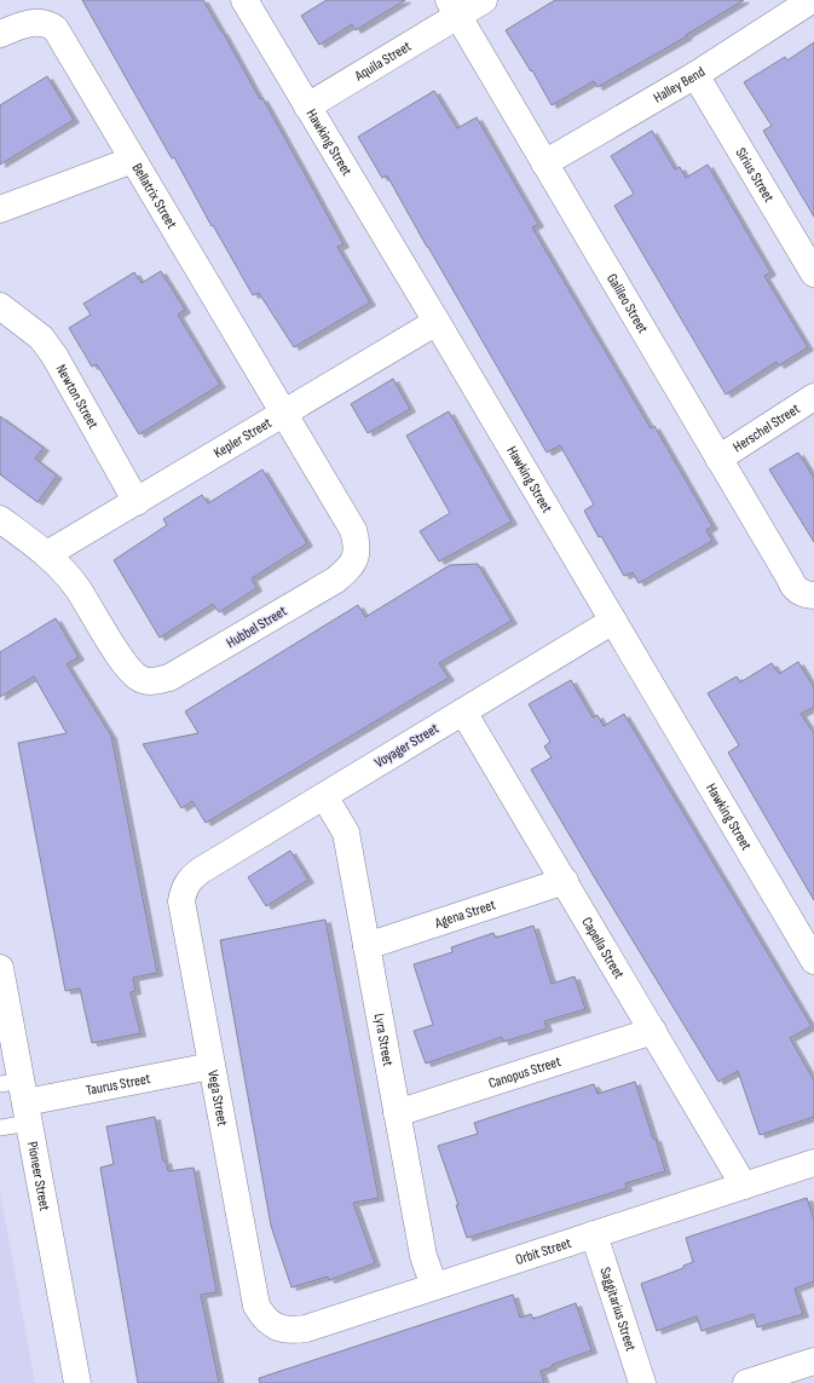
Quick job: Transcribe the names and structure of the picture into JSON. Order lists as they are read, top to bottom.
{
  "streets": {
    "street": [
      "Aquila Street",
      "Halley Bend",
      "Hawking Street",
      "Sirius Street",
      "Bellatrix Street",
      "Galileo Street",
      "Newton Street",
      "Herschel Street",
      "Kepler Street",
      "Hubbel Street",
      "Voyager Street",
      "Agena Street",
      "Capella Street",
      "Lyra Street",
      "Canopus Street",
      "Taurus Street",
      "Vega Street",
      "Pioneer Street",
      "Orbit Street",
      "Saggitarius Street"
    ]
  },
  "crossings": [
    ["Aquila Street", "Hawking Street"],
    ["Aquila Street", "Galileo Street"],
    ["Halley Bend", "Sirius Street"],
    ["Halley Bend", "Galileo Street"],
    ["Hawking Street", "Kepler Street"],
    ["Hawking Street", "Voyager Street"],
    ["Bellatrix Street", "Kepler Street"],
    ["Bellatrix Street", "Hubbel Street"],
    ["Galileo Street", "Herschel Street"],
    ["Newton Street", "Kepler Street"],
    ["Kepler Street", "Hubbel Street"],
    ["Voyager Street", "Capella Street"],
    ["Voyager Street", "Lyra Street"],
    ["Voyager Street", "Vega Street"],
    ["Agena Street", "Capella Street"],
    ["Agena Street", "Lyra Street"],
    ["Capella Street", "Canopus Street"],
    ["Capella Street", "Orbit Street"],
    ["Lyra Street", "Canopus Street"],
    ["Lyra Street", "Orbit Street"],
    ["Taurus Street", "Vega Street"],
    ["Taurus Street", "Pioneer Street"],
    ["Vega Street", "Orbit Street"],
    ["Orbit Street", "Saggitarius Street"]
  ]
}
